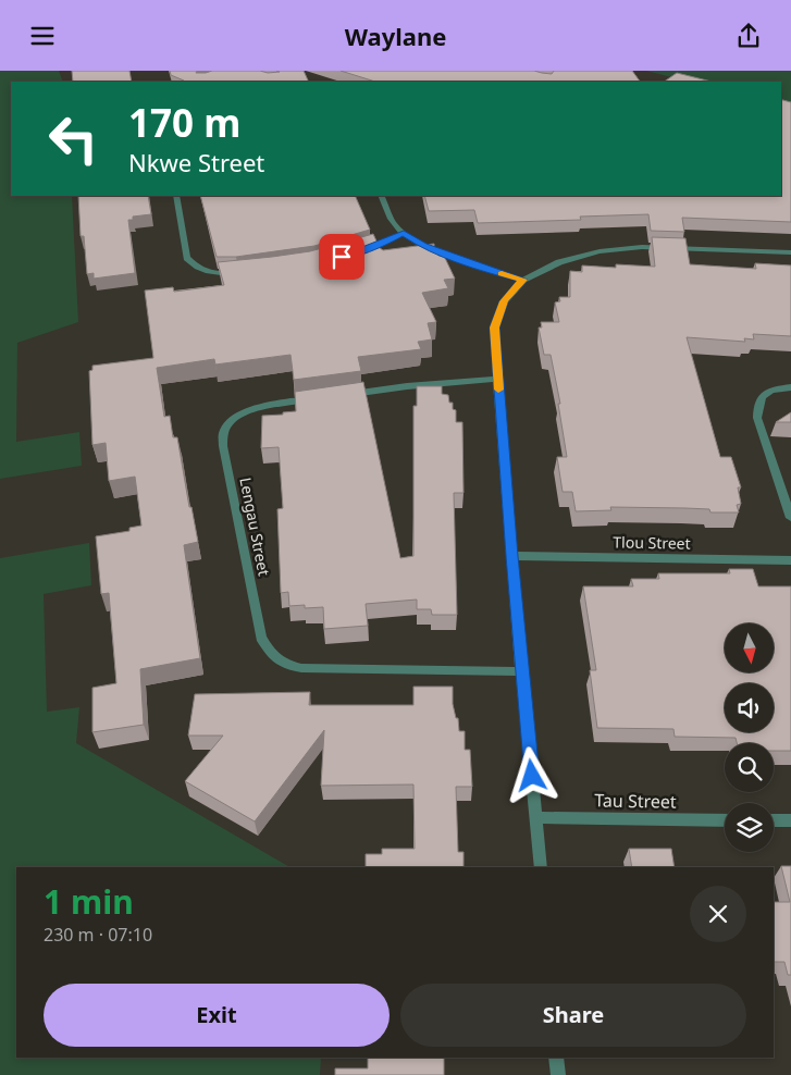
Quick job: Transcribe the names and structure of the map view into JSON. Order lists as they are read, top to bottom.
{
  "streets": {
    "street": ["Lengau Street", "Tlou Street", "Tau Street"]
  },
  "north": "bottom",
  "page": {
    "header": "Waylane",
    "turn": ["170 m", "Nkwe Street"],
    "heading": ["1 min", "230 m · 07:10"],
    "buttons": ["Exit", "Share"]
  }
}
